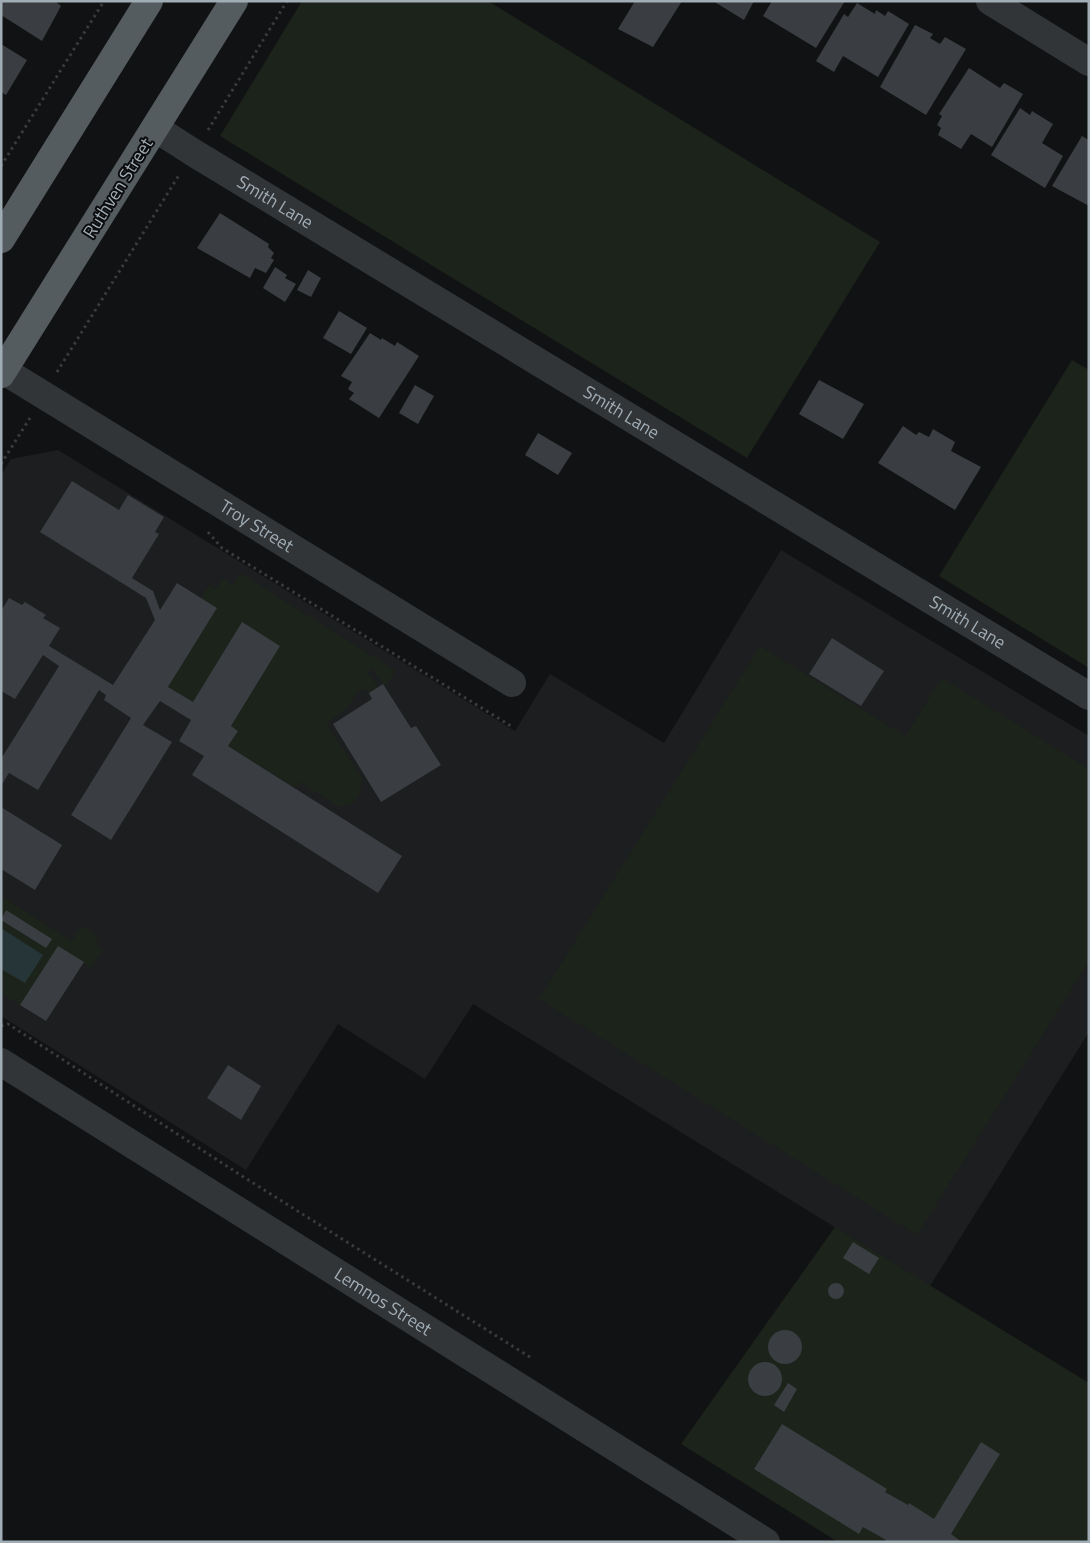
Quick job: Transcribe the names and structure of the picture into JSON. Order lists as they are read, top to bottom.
{
  "streets": {
    "highway": ["Ruthven Street"],
    "street": ["Smith Lane", "Troy Street", "Lemnos Street"]
  },
  "crossings": [
    ["Ruthven Street", "Smith Lane"],
    ["Ruthven Street", "Troy Street"]
  ]
}
